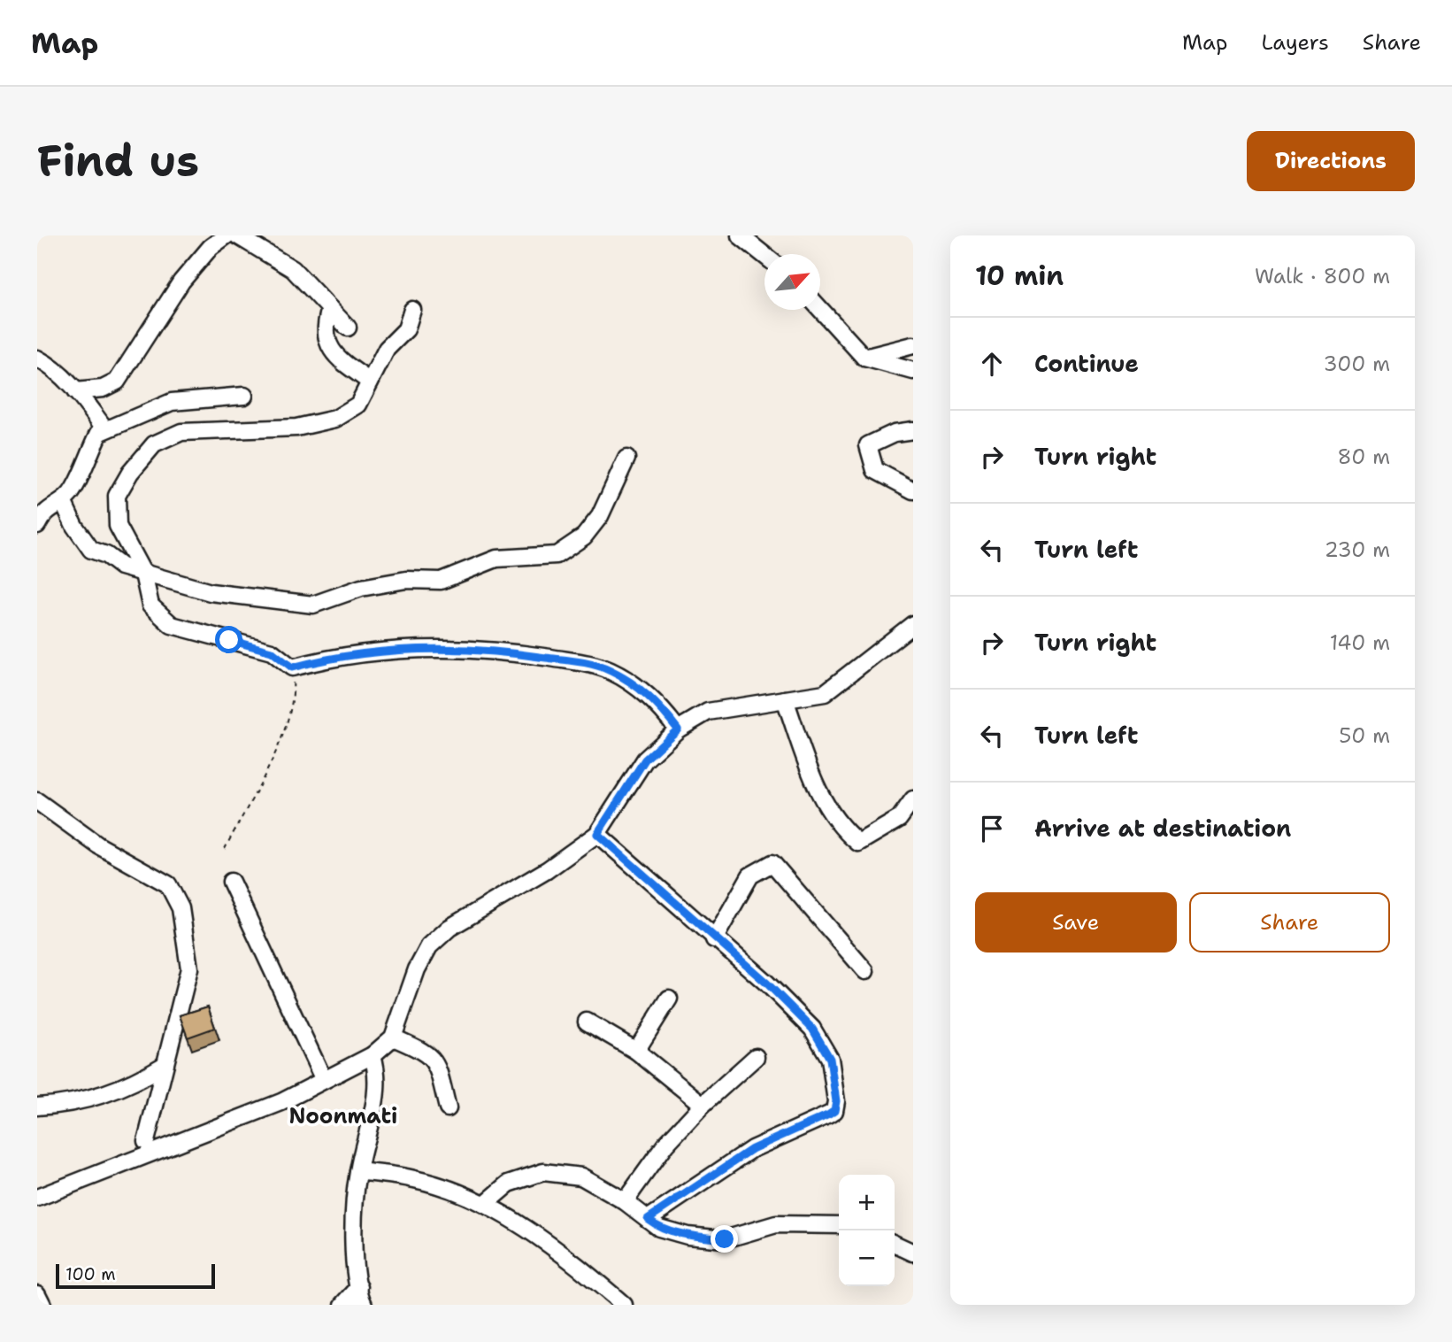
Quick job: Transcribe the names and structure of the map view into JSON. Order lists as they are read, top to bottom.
{
  "districts": ["Noonmati"],
  "scale_bar": "100 m",
  "north": "top right",
  "page": {
    "header": "Map",
    "nav": ["Map", "Layers", "Share"],
    "buttons": [
      "Directions",
      ["Save", "Share"]
    ],
    "title": "Find us",
    "heading": ["10 min", "Walk · 800 m"],
    "list": [
      ["Continue", "300 m"],
      ["Turn right", "80 m"],
      ["Turn left", "230 m"],
      ["Turn right", "140 m"],
      ["Turn left", "50 m"],
      "Arrive at destination"
    ],
    "map_buttons": ["+", "−"],
    "scale": "100 m"
  }
}
